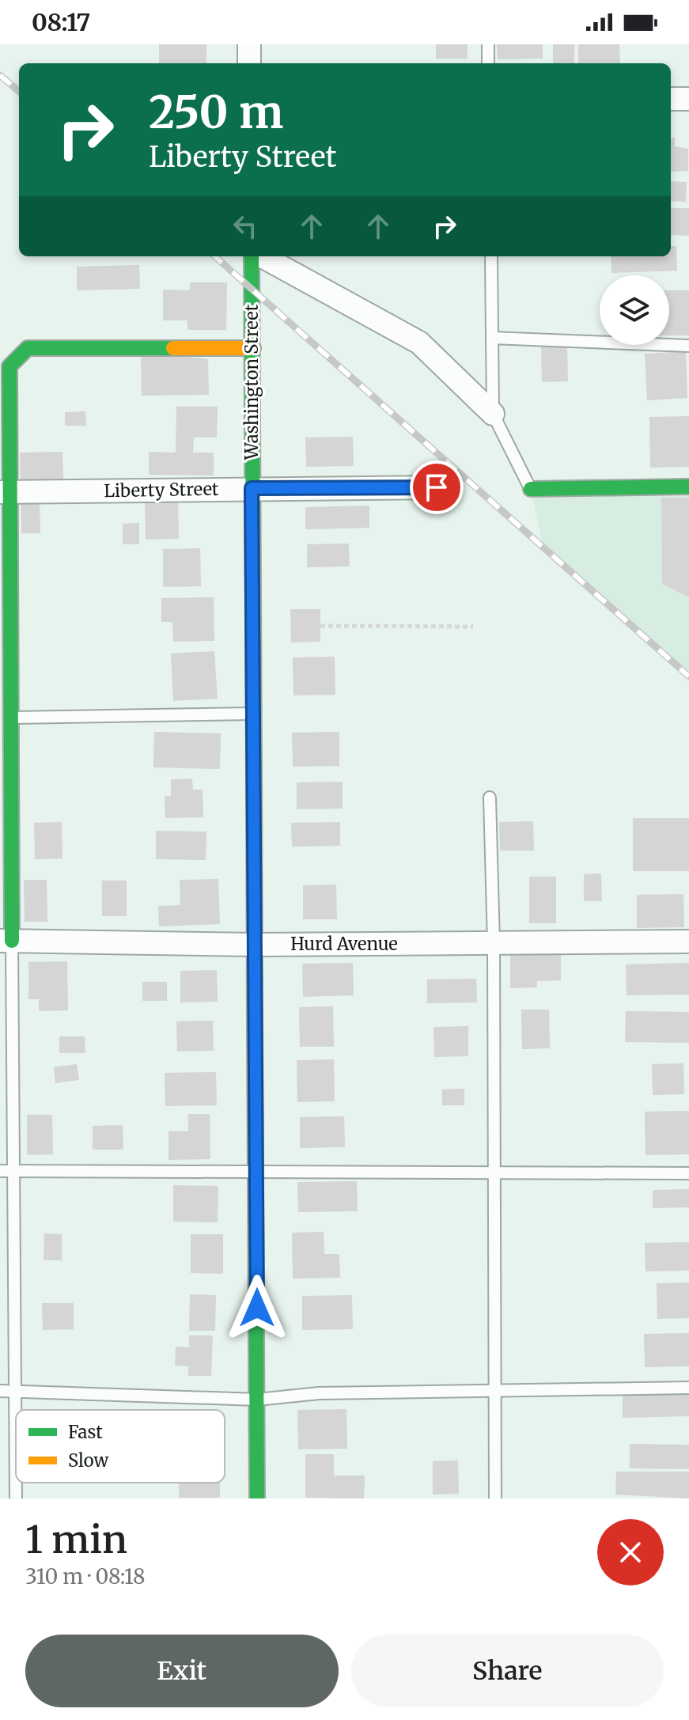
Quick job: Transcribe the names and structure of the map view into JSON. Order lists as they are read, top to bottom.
{
  "streets": {
    "street": ["Washington Street", "Liberty Street", "Hurd Avenue"]
  },
  "crossings": [
    ["Washington Street", "Liberty Street"],
    ["Washington Street", "Hurd Avenue"]
  ],
  "legend": ["Fast", "Slow"],
  "page": {
    "status": "08:17",
    "turn": ["250 m", "Liberty Street"],
    "heading": ["1 min", "310 m · 08:18"],
    "buttons": ["Exit", "Share"]
  }
}
